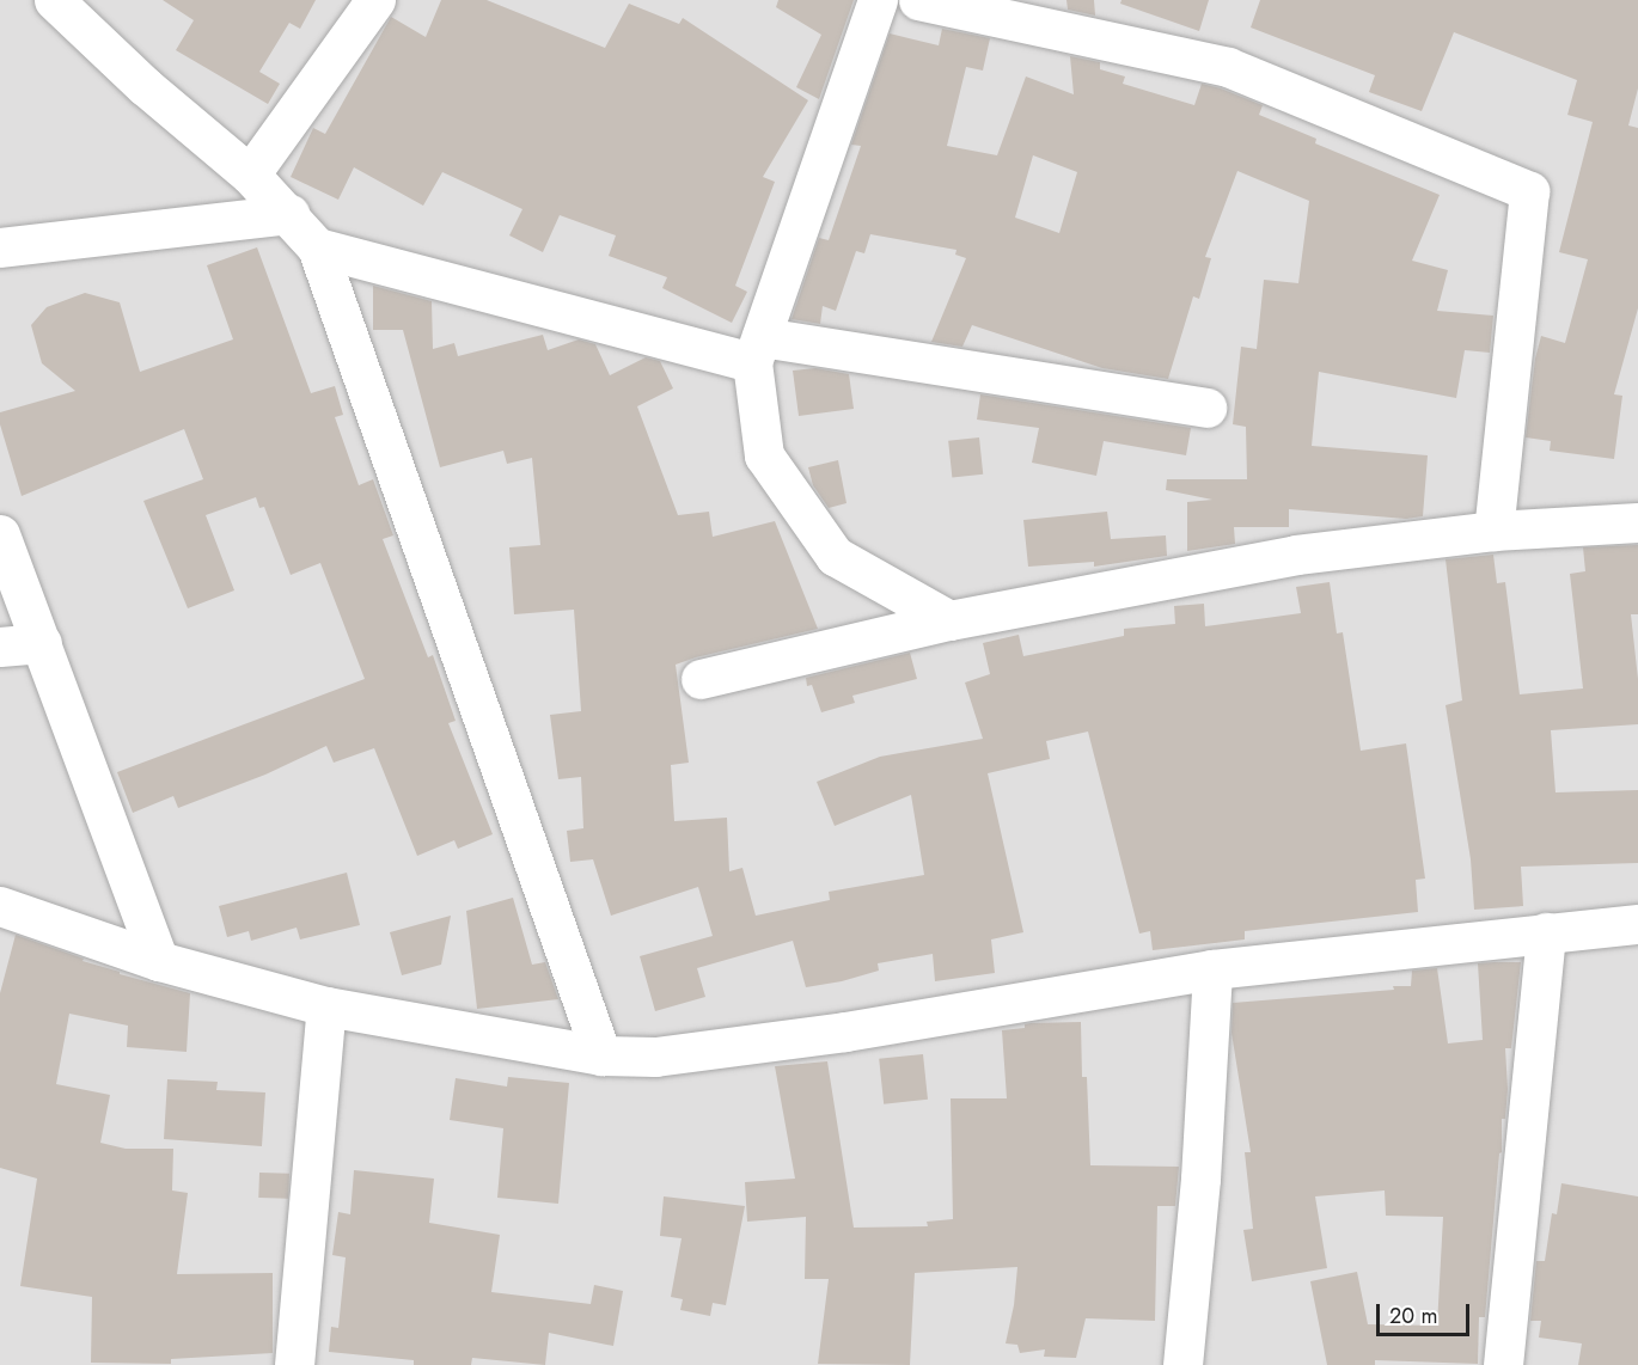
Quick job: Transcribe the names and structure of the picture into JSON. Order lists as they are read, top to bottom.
{
  "scale_bar": "20 m"
}
